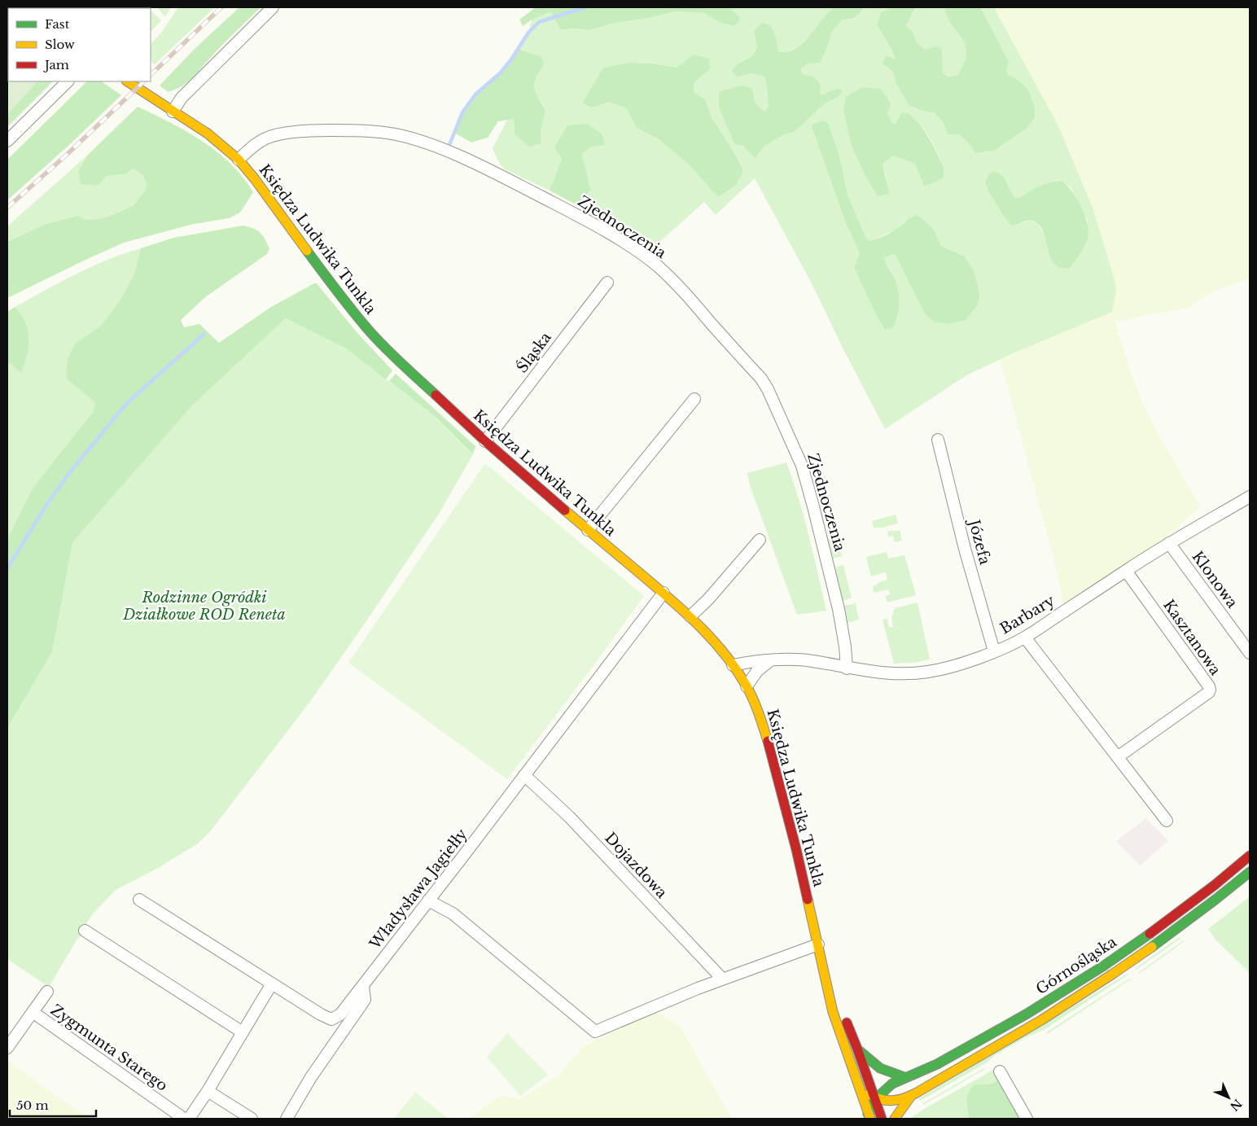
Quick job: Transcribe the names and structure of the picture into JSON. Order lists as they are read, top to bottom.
{
  "streets": {
    "street": [
      "Zjednoczenia",
      "Księdza Ludwika Tunkla",
      "Śląska",
      "Józefa",
      "Klonowa",
      "Barbary",
      "Kasztanowa",
      "Dojazdowa",
      "Władysława Jagiełły",
      "Górnośląska",
      "Zygmunta Starego"
    ]
  },
  "crossings": [
    ["Zjednoczenia", "Księdza Ludwika Tunkla"],
    ["Zjednoczenia", "Barbary"],
    ["Księdza Ludwika Tunkla", "Śląska"],
    ["Księdza Ludwika Tunkla", "Barbary"],
    ["Księdza Ludwika Tunkla", "Władysława Jagiełły"],
    ["Księdza Ludwika Tunkla", "Górnośląska"],
    ["Józefa", "Barbary"],
    ["Klonowa", "Barbary"],
    ["Barbary", "Kasztanowa"],
    ["Dojazdowa", "Władysława Jagiełły"]
  ],
  "parks": ["Rodzinne Ogródki Działkowe ROD Reneta"],
  "legend": ["Fast", "Slow", "Jam"],
  "scale_bar": "50 m",
  "north": "bottom right"
}
